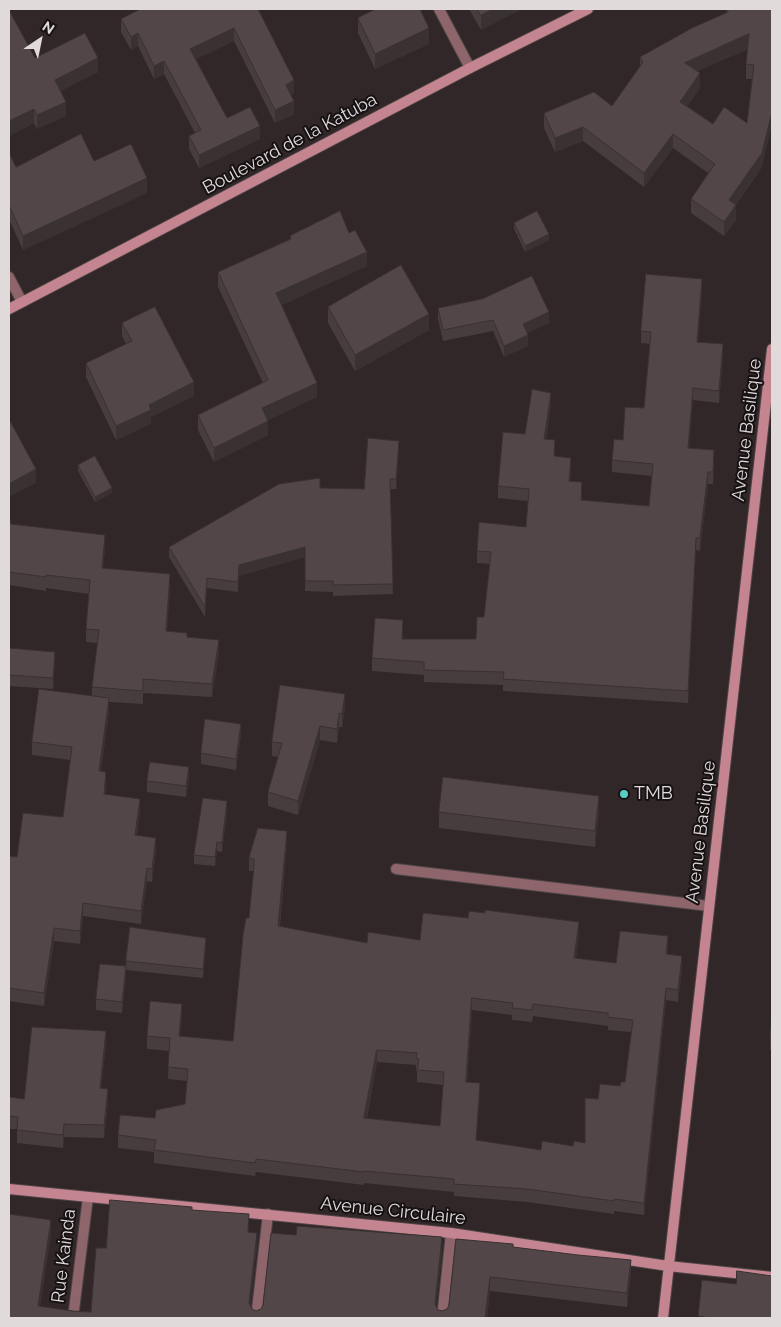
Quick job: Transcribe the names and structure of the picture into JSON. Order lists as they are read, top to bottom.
{
  "streets": {
    "street": [
      "Boulevard de la Katuba",
      "Avenue Basilique",
      "Avenue Circulaire",
      "Rue Kainda"
    ]
  },
  "crossings": [
    ["Avenue Basilique", "Avenue Circulaire"],
    ["Avenue Circulaire", "Rue Kainda"]
  ],
  "places": ["TMB"],
  "north": "top right"
}
